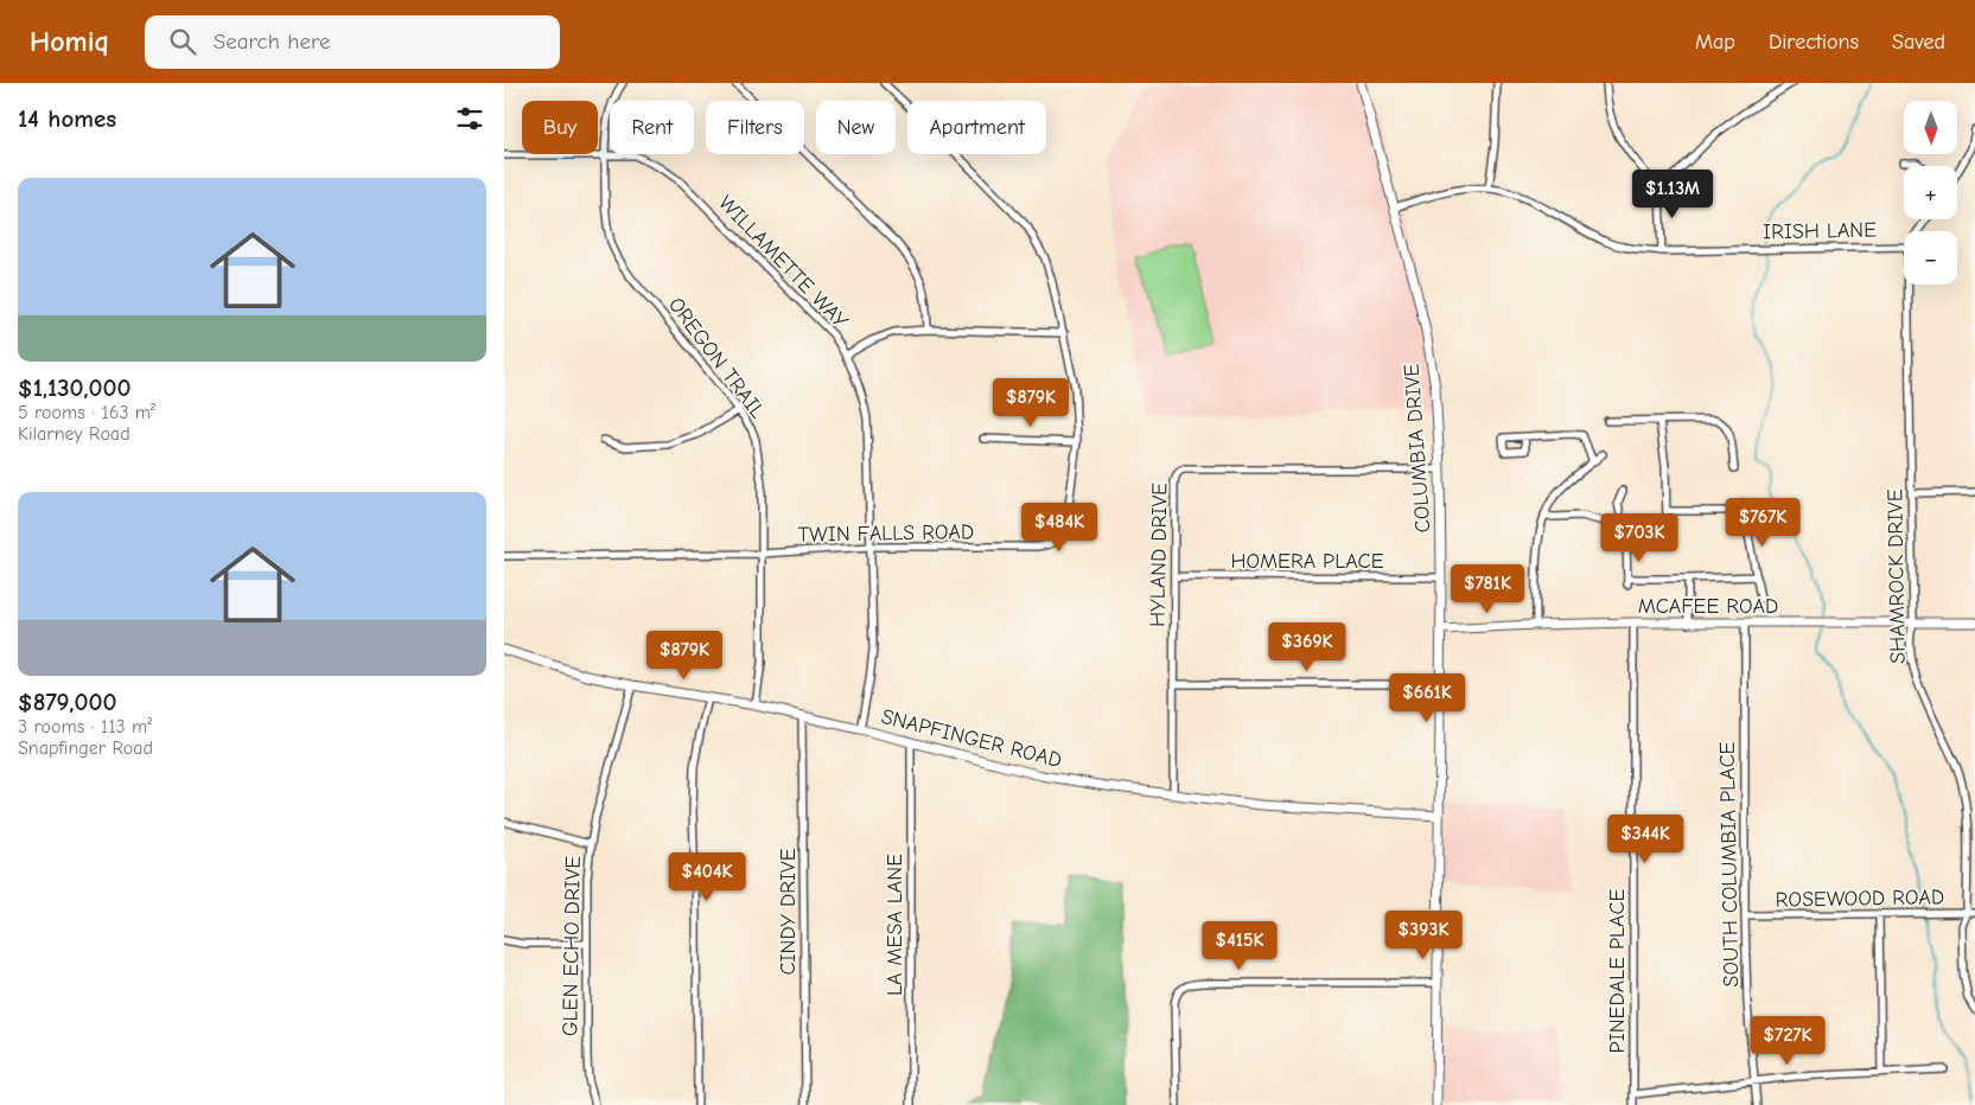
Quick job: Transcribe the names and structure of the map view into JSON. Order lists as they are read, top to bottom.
{
  "streets": {
    "street": [
      "IRISH LANE",
      "WILLAMETTE WAY",
      "OREGON TRAIL",
      "COLUMBIA DRIVE",
      "TWIN FALLS ROAD",
      "HYLAND DRIVE",
      "HOMERA PLACE",
      "SHAMROCK DRIVE",
      "MCAFEE ROAD",
      "SNAPFINGER ROAD",
      "SOUTH COLUMBIA PLACE",
      "ROSEWOOD ROAD",
      "CINDY DRIVE",
      "LA MESA LANE",
      "GLEN ECHO DRIVE",
      "PINEDALE PLACE"
    ]
  },
  "crossings": [
    ["IRISH LANE", "COLUMBIA DRIVE"],
    ["WILLAMETTE WAY", "OREGON TRAIL"],
    ["WILLAMETTE WAY", "TWIN FALLS ROAD"],
    ["WILLAMETTE WAY", "SNAPFINGER ROAD"],
    ["OREGON TRAIL", "TWIN FALLS ROAD"],
    ["OREGON TRAIL", "SNAPFINGER ROAD"],
    ["COLUMBIA DRIVE", "HYLAND DRIVE"],
    ["COLUMBIA DRIVE", "HOMERA PLACE"],
    ["COLUMBIA DRIVE", "MCAFEE ROAD"],
    ["COLUMBIA DRIVE", "SNAPFINGER ROAD"],
    ["HYLAND DRIVE", "HOMERA PLACE"],
    ["HYLAND DRIVE", "SNAPFINGER ROAD"],
    ["SHAMROCK DRIVE", "MCAFEE ROAD"],
    ["SHAMROCK DRIVE", "ROSEWOOD ROAD"],
    ["MCAFEE ROAD", "SOUTH COLUMBIA PLACE"],
    ["MCAFEE ROAD", "PINEDALE PLACE"],
    ["SNAPFINGER ROAD", "CINDY DRIVE"],
    ["SNAPFINGER ROAD", "LA MESA LANE"],
    ["SNAPFINGER ROAD", "GLEN ECHO DRIVE"],
    ["SOUTH COLUMBIA PLACE", "ROSEWOOD ROAD"]
  ],
  "north": "bottom",
  "page": {
    "header": "Homiq",
    "search": "Search here",
    "nav": ["Map", "Directions", "Saved"],
    "heading": "14 homes",
    "map_buttons": ["+", "−"],
    "chip": [
      "Buy",
      "Rent",
      "Filters",
      "New",
      "Apartment"
    ],
    "list": [
      {
        "name": "$1,130,000",
        "note": "5 rooms · 163 m² · Kilarney Road"
      },
      {
        "name": "$879,000",
        "note": "3 rooms · 113 m² · Snapfinger Road"
      }
    ],
    "price": [
      "$1.13M",
      "$879K",
      "$767K",
      "$484K",
      "$703K",
      "$781K",
      "$369K",
      "$879K",
      "$661K",
      "$344K",
      "$404K",
      "$393K",
      "$415K",
      "$727K"
    ]
  }
}
